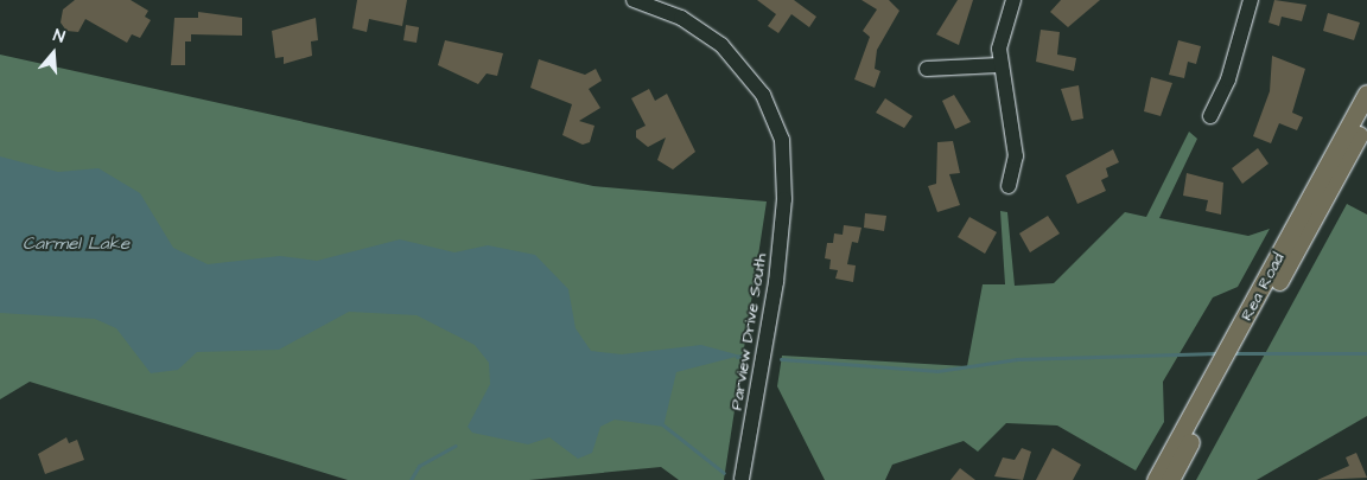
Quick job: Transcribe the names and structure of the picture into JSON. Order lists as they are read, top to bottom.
{
  "streets": {
    "main road": ["Rea Road"],
    "street": ["Parview Drive South"]
  },
  "water": ["Carmel Lake"],
  "north": "top"
}
